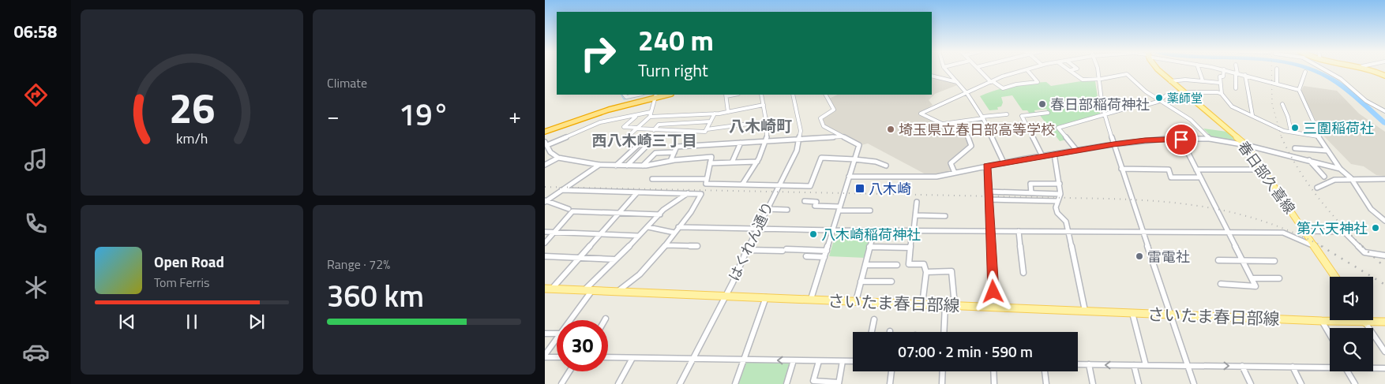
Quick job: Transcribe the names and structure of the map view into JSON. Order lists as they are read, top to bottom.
{
  "streets": {
    "main road": ["春日部久喜線", "さいたま春日部線"],
    "street": ["はくれん通り"]
  },
  "crossings": [
    ["はくれん通り", "さいたま春日部線"]
  ],
  "districts": ["八木崎町", "西八木崎三丁目"],
  "places": {
    "other": [
      "薬師堂",
      "春日部稲荷神社",
      "三圍稲荷社",
      "埼玉県立春日部高等学校",
      "第六天神社",
      "八木崎稲荷神社",
      "雷電社"
    ],
    "transit": ["八木崎"]
  },
  "page": {
    "tabs": "06:58",
    "tile": [
      "Climate",
      ["Range · 72%", "360 km"]
    ],
    "turn": ["240 m", "Turn right"],
    "heat": ["−", "19°", "+"],
    "song": ["Open Road", "Tom Ferris"],
    "limit": "30",
    "trip": "07:00 · 2 min · 590 m",
    "gauge": ["26", "km/h"]
  }
}
